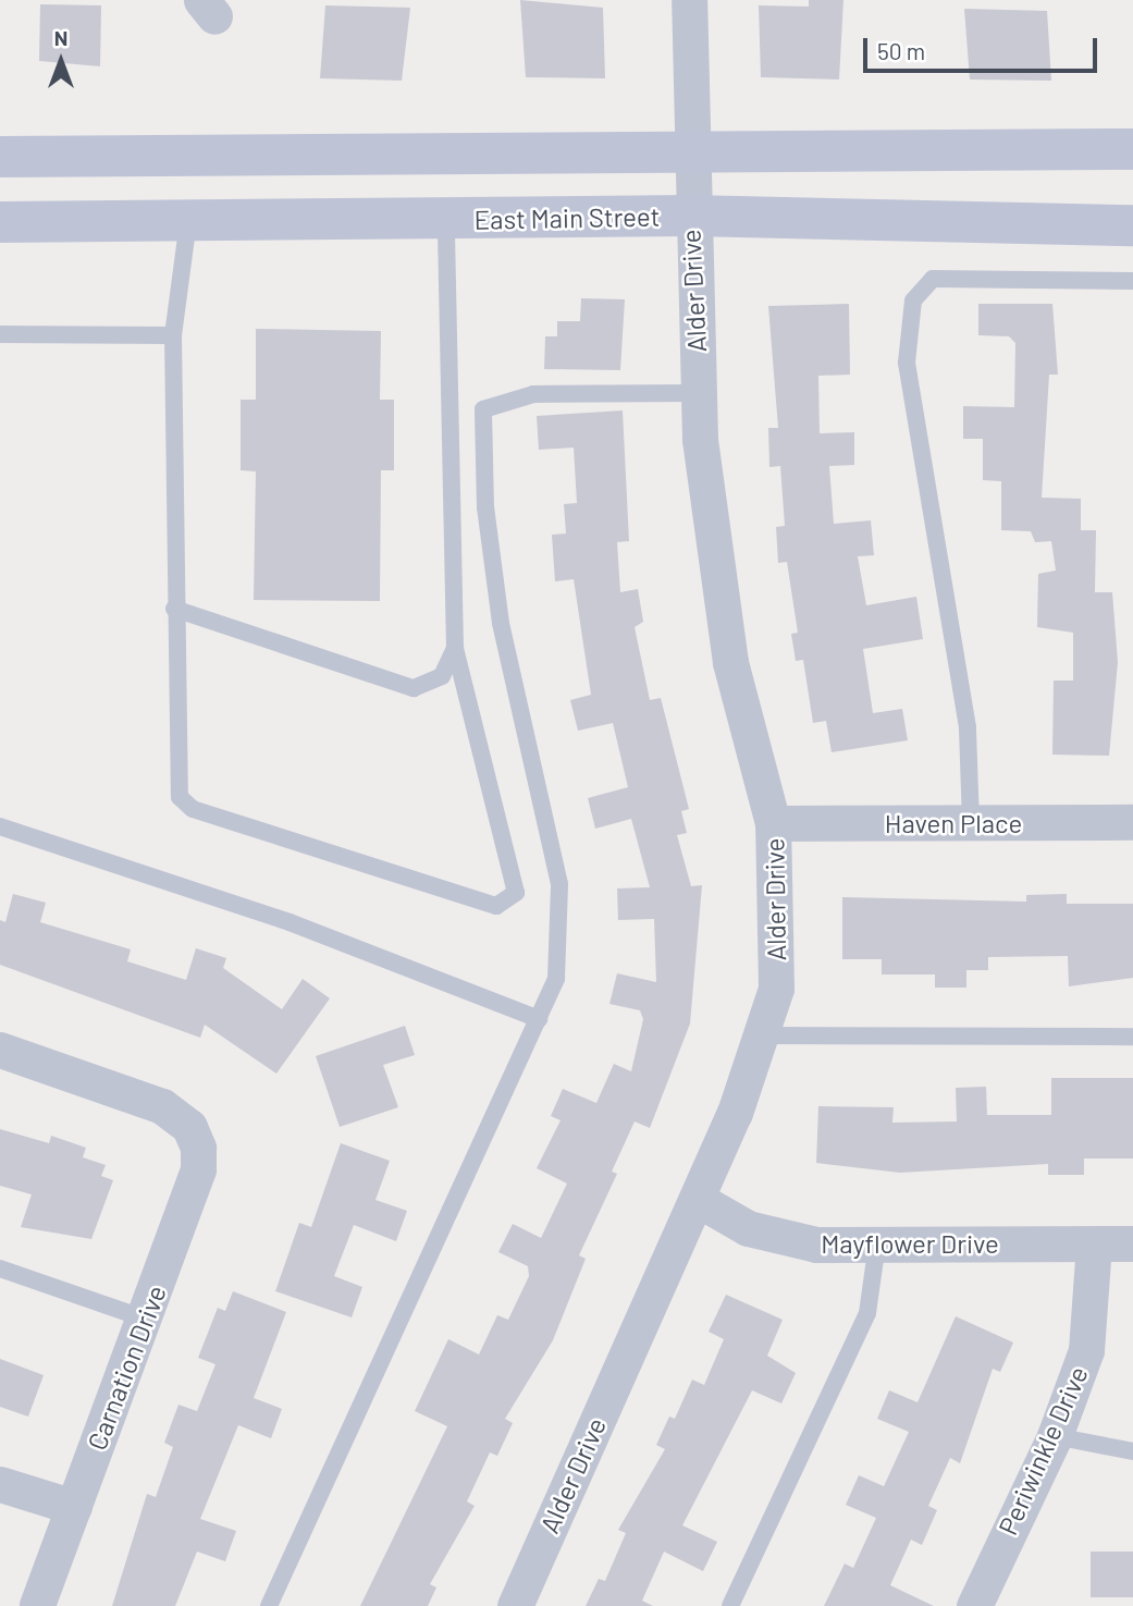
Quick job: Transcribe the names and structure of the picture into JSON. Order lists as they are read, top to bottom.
{
  "streets": {
    "main road": ["East Main Street"],
    "street": [
      "Alder Drive",
      "Haven Place",
      "Mayflower Drive",
      "Carnation Drive",
      "Periwinkle Drive"
    ]
  },
  "crossings": [
    ["East Main Street", "Alder Drive"],
    ["Alder Drive", "Haven Place"],
    ["Alder Drive", "Mayflower Drive"],
    ["Mayflower Drive", "Periwinkle Drive"]
  ],
  "scale_bar": "50 m",
  "north": "top"
}
